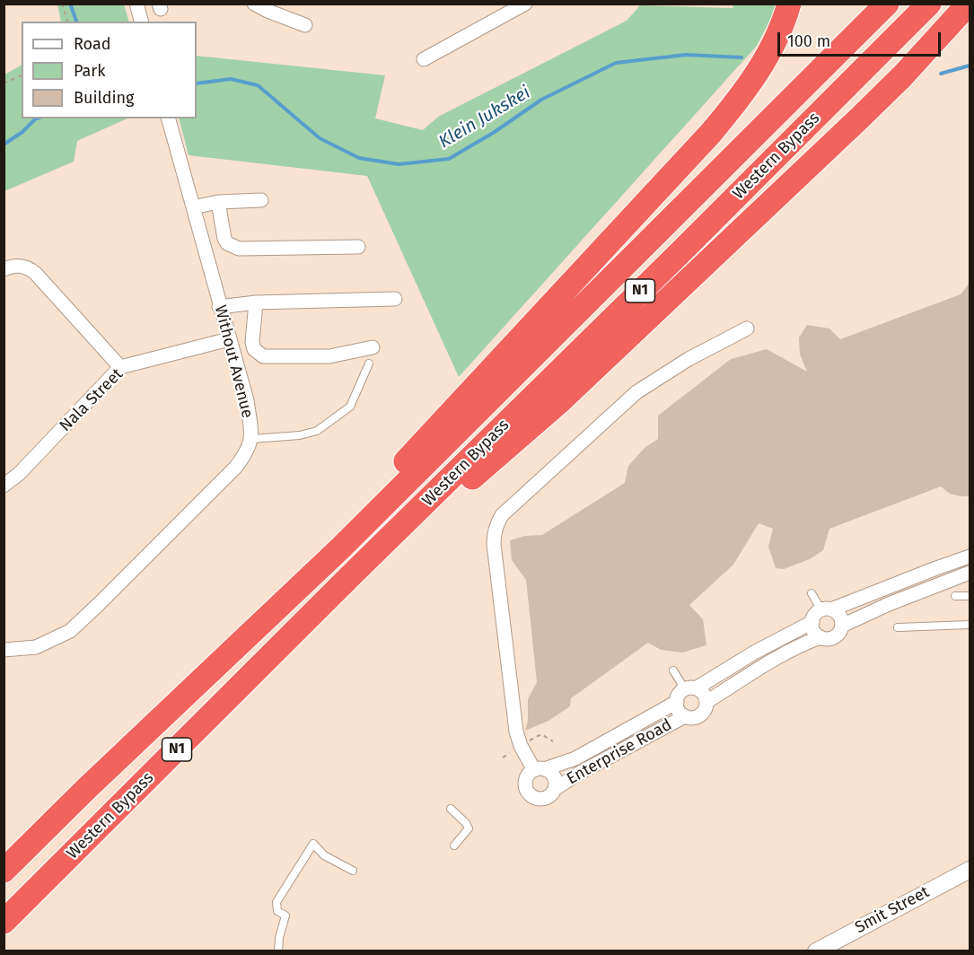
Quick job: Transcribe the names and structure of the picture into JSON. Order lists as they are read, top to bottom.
{
  "streets": {
    "highway": ["Western Bypass", "N1"],
    "street": [
      "Without Avenue",
      "Nala Street",
      "Enterprise Road",
      "Smit Street"
    ]
  },
  "crossings": [
    ["Without Avenue", "Nala Street"]
  ],
  "water": ["Klein Jukskei"],
  "legend": ["Road", "Park", "Building"],
  "scale_bar": "100 m"
}
